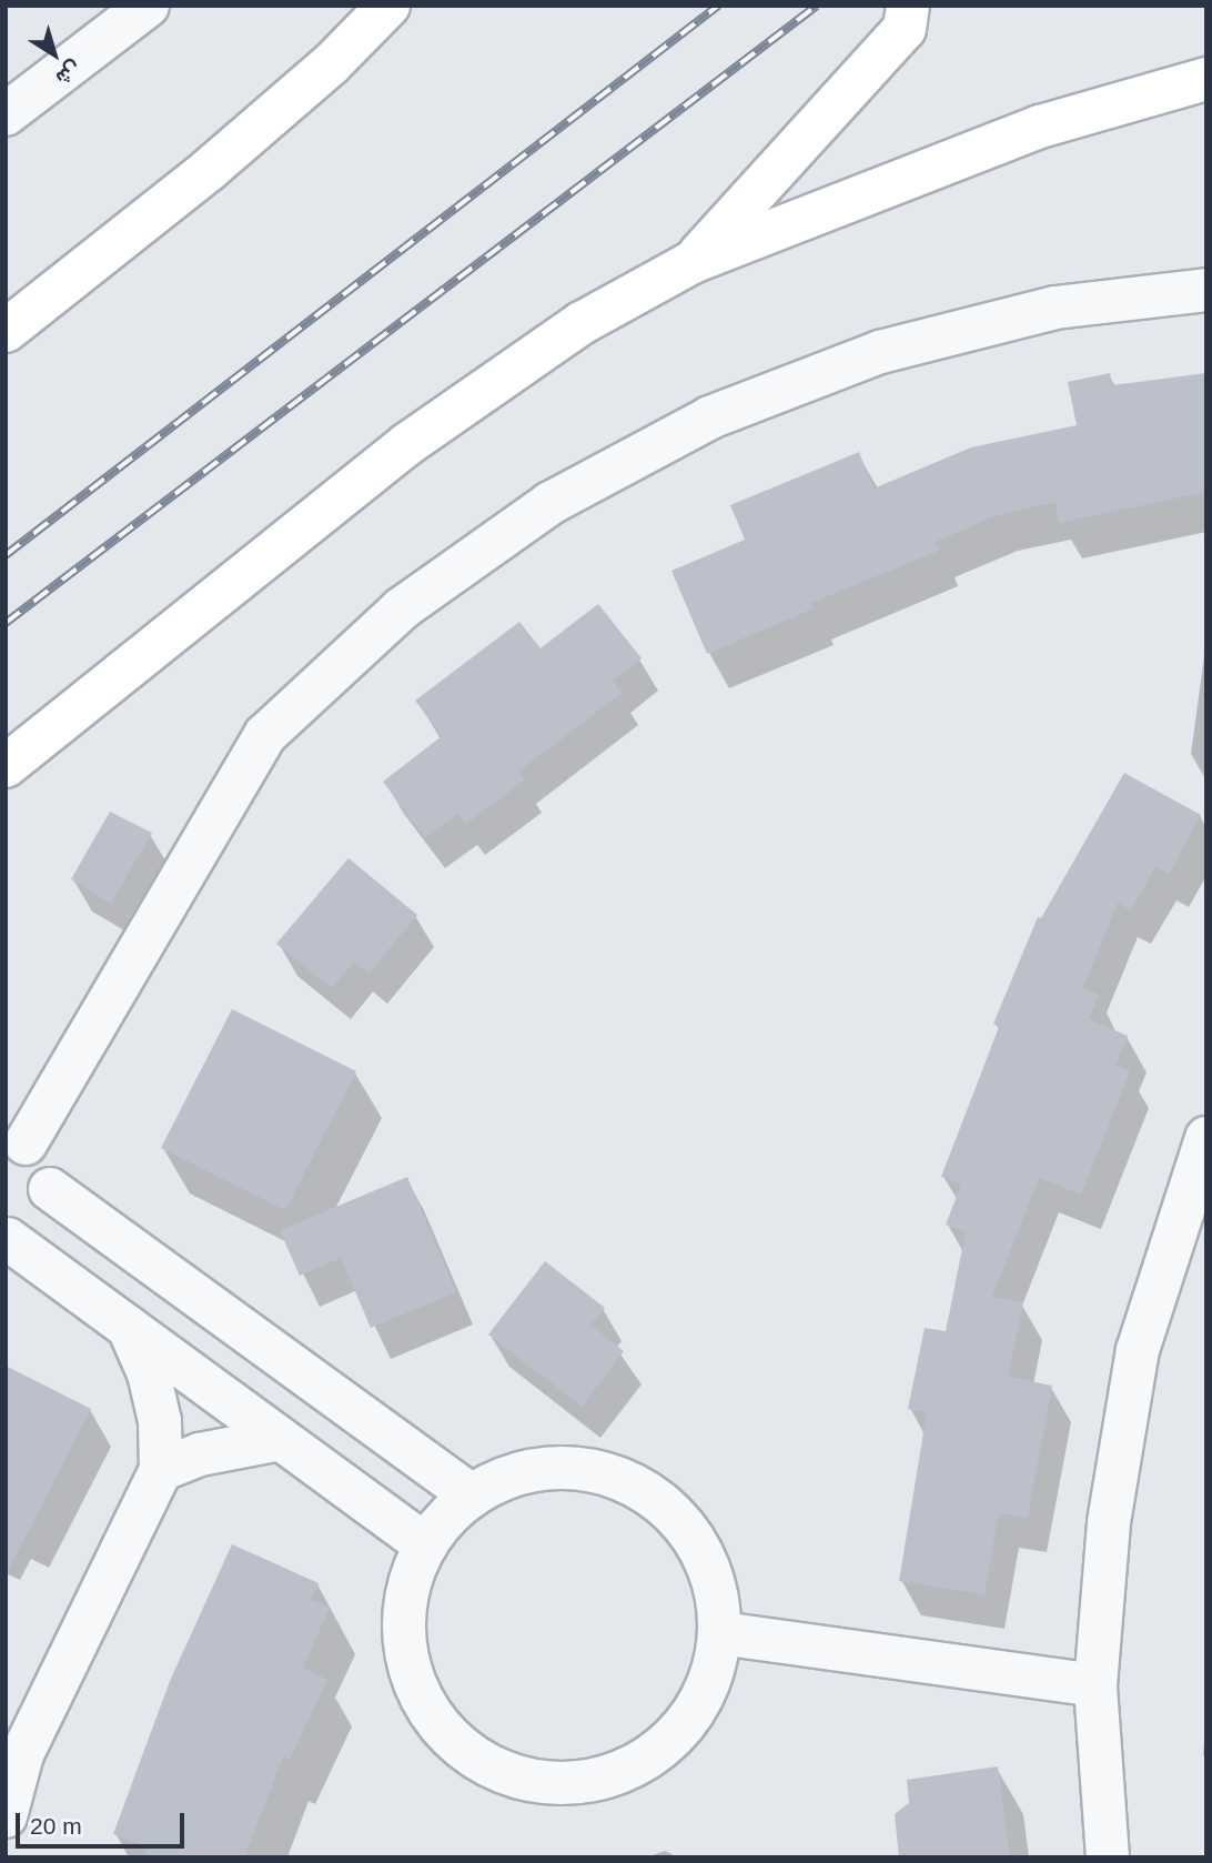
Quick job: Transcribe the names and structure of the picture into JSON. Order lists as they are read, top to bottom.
{
  "scale_bar": "20 m",
  "north": "bottom right"
}
